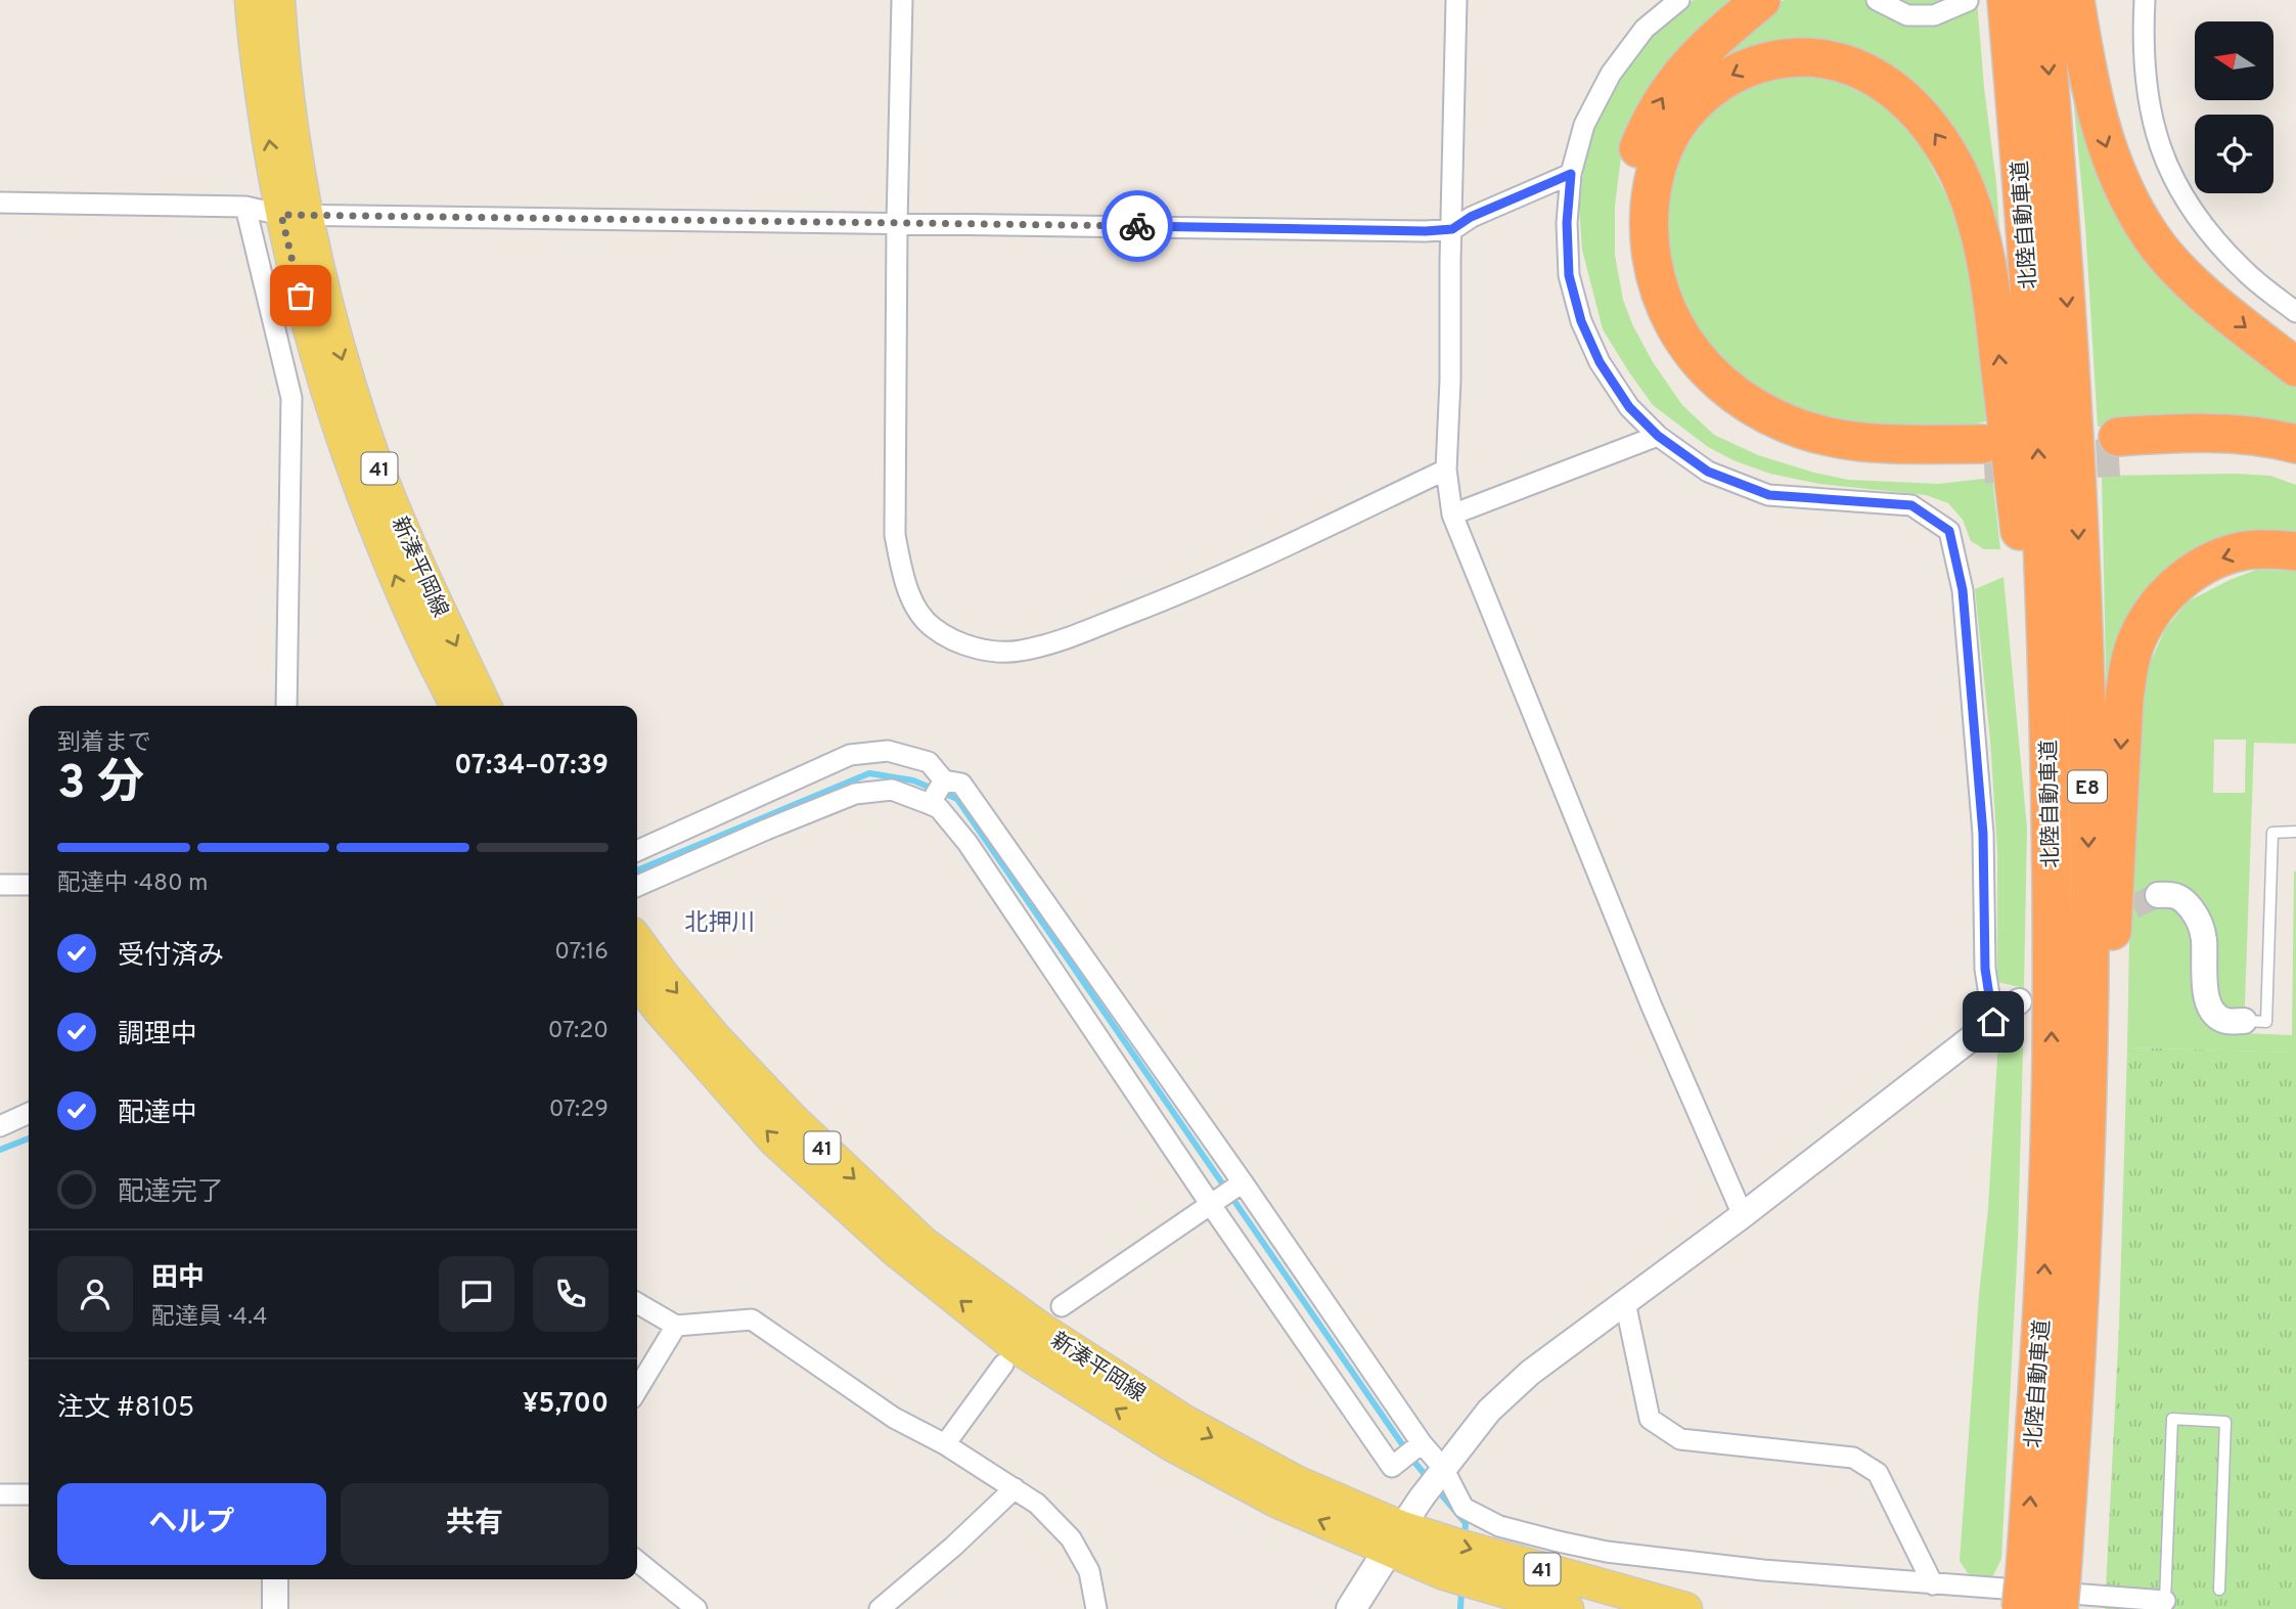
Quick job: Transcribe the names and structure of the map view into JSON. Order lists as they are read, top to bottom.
{
  "streets": {
    "highway": ["北陸自動車道", "E8"],
    "main road": ["41", "新湊平岡線"]
  },
  "districts": ["北押川"],
  "north": "left",
  "page": {
    "heading": ["3 分", "到着まで", "07:34–07:39"],
    "panel": [
      "田中",
      "配達員 · 4.4",
      "注文 #8105",
      "¥5,700"
    ],
    "bar": "配達中 · 480 m",
    "list": [
      ["受付済み", "07:16"],
      ["調理中", "07:20"],
      ["配達中", "07:29"],
      "配達完了"
    ],
    "buttons": ["ヘルプ", "共有"]
  }
}
